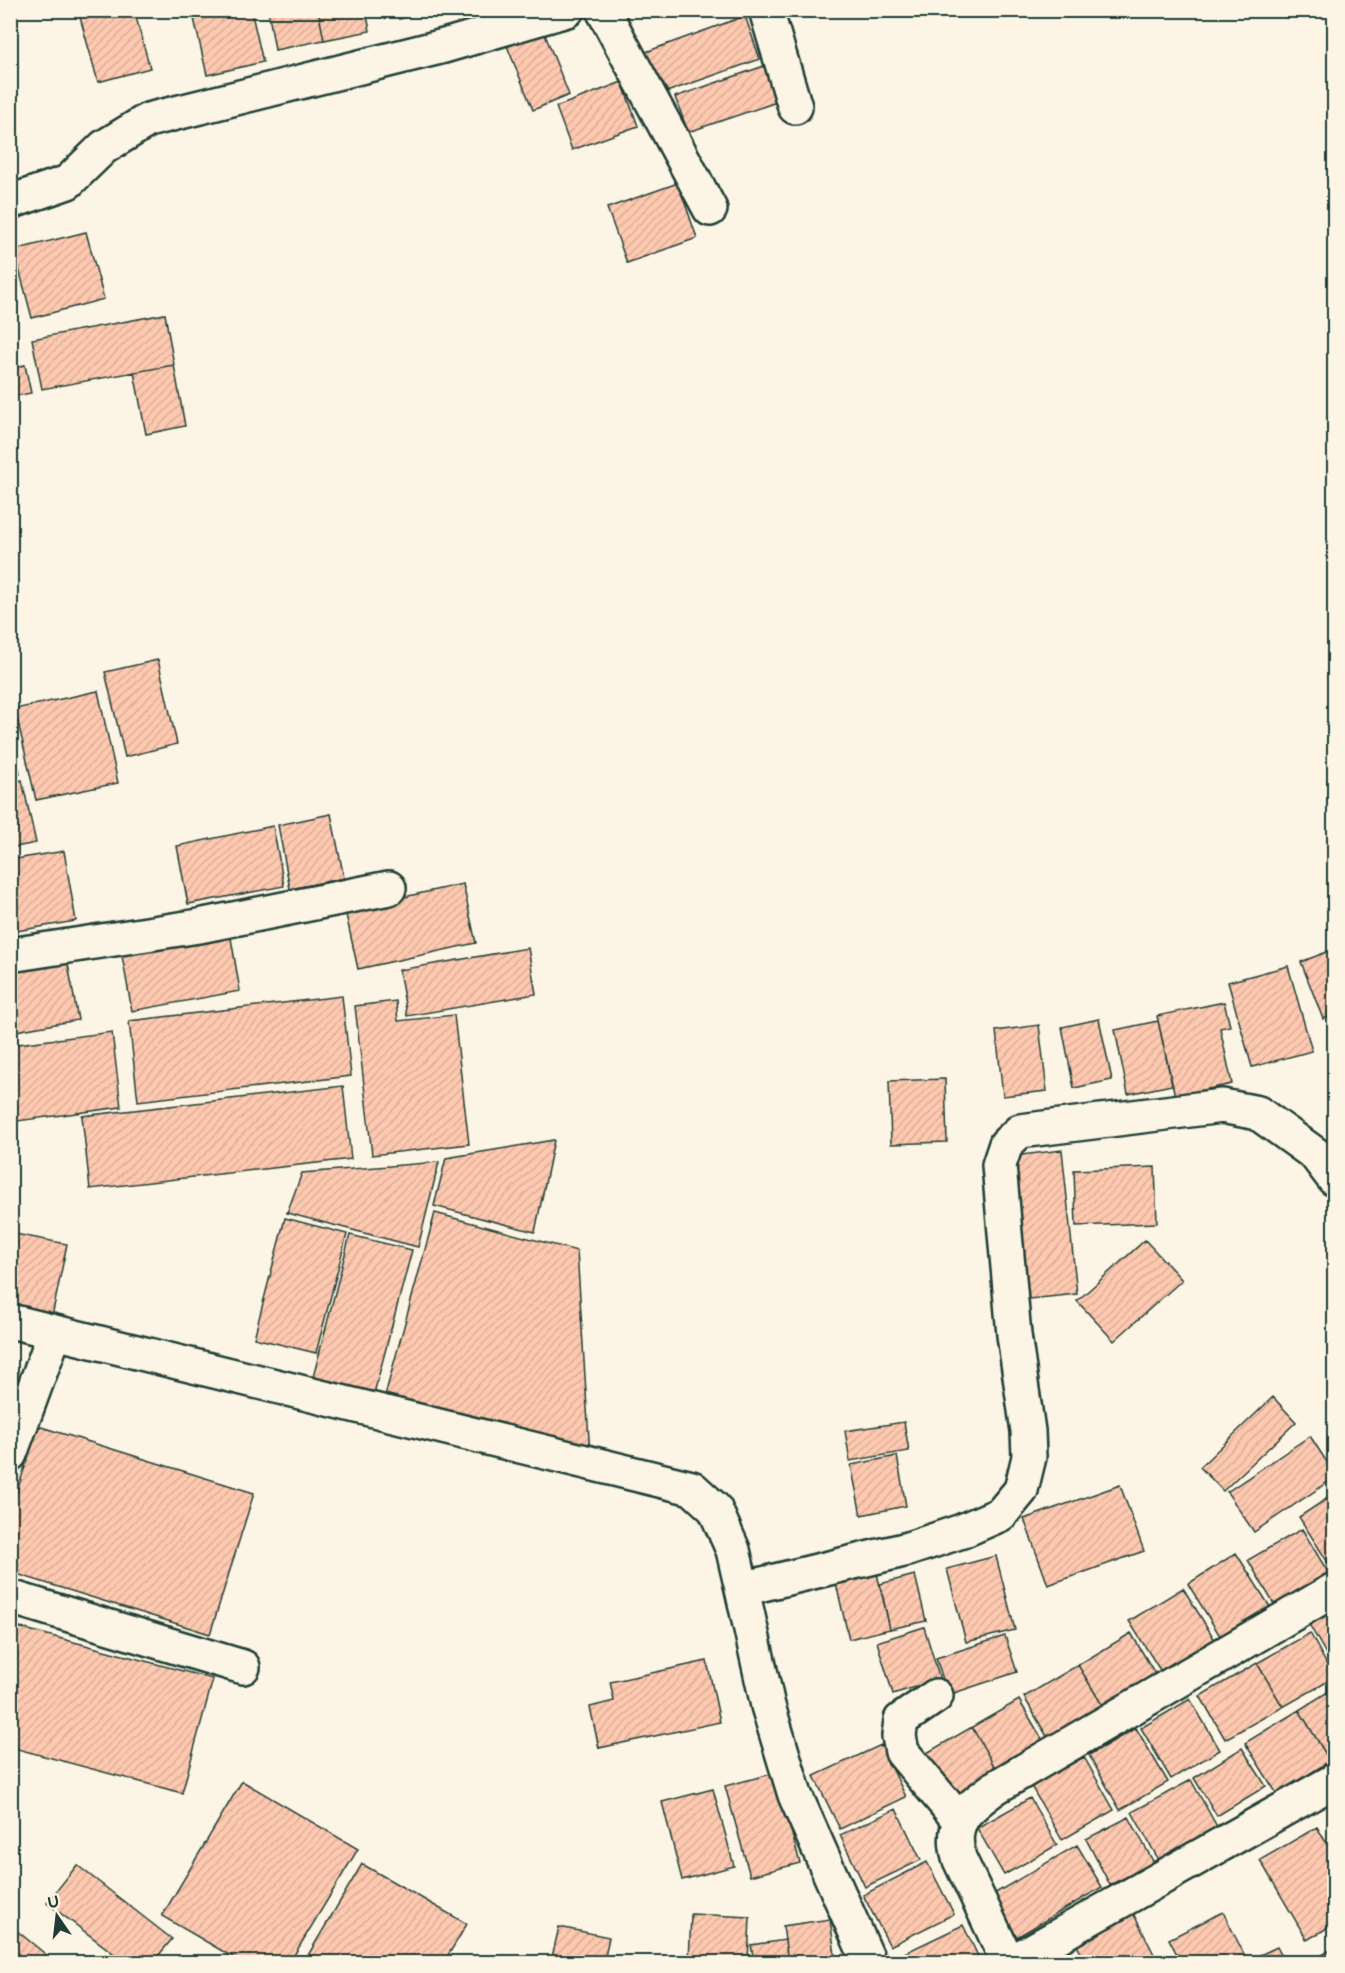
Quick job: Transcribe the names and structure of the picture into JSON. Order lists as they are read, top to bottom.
{
  "north": "top"
}
